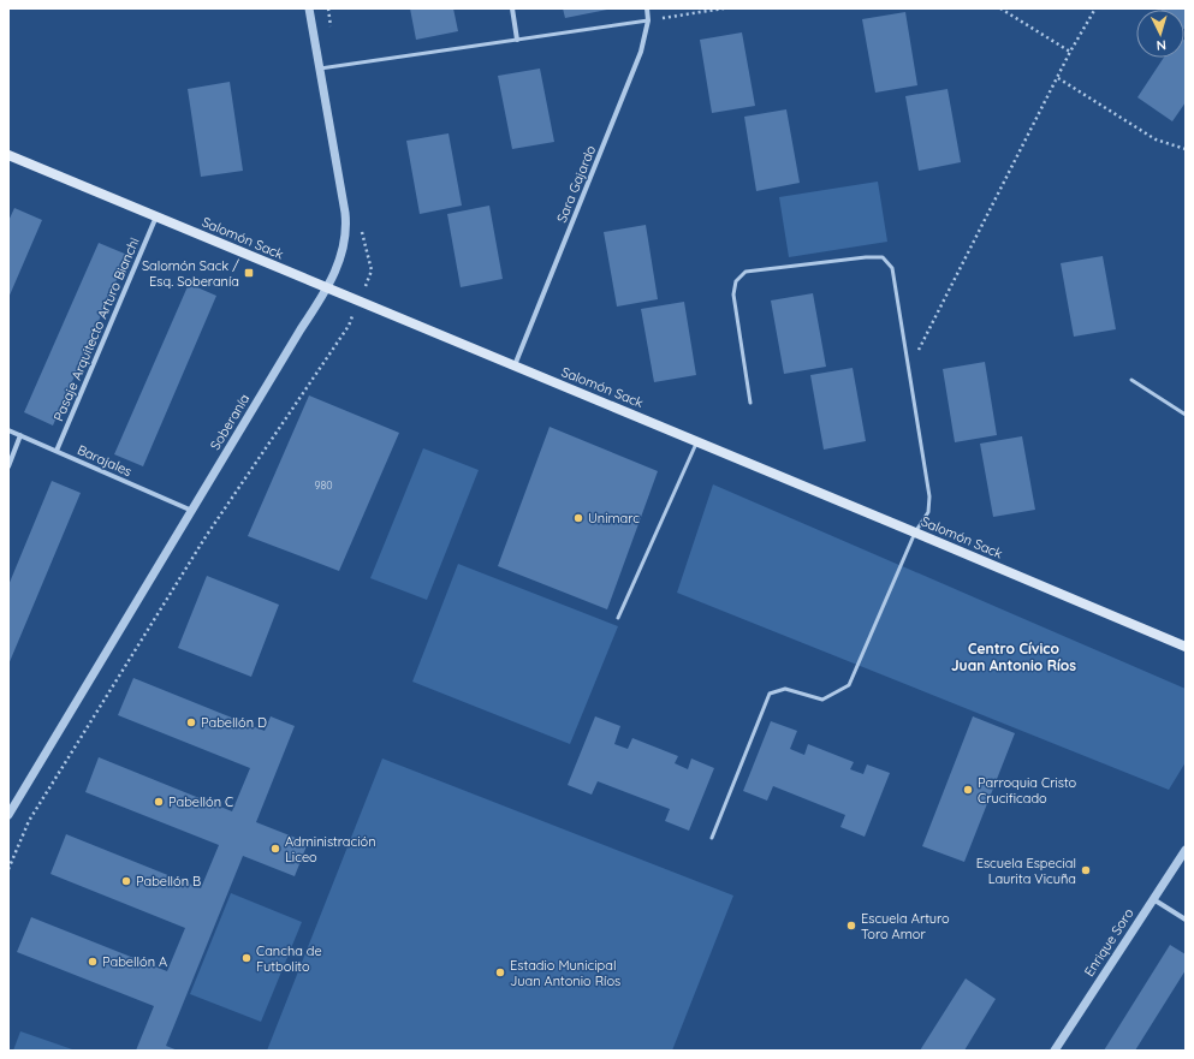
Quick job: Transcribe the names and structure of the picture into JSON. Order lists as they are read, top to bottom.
{
  "streets": {
    "main road": ["Salomón Sack"],
    "street": [
      "Sara Gajardo",
      "Pasaje Arquitecto Arturo Bianchi",
      "Soberanía",
      "Barajales",
      "Enrique Soro"
    ]
  },
  "crossings": [
    ["Sara Gajardo", "Salomón Sack"],
    ["Salomón Sack", "Pasaje Arquitecto Arturo Bianchi"],
    ["Salomón Sack", "Soberanía"],
    ["Pasaje Arquitecto Arturo Bianchi", "Barajales"],
    ["Soberanía", "Barajales"]
  ],
  "districts": ["Centro Cívico Juan Antonio Ríos"],
  "places": {
    "transit": ["Salomón Sack / Esq. Soberanía"],
    "other": [
      "Unimarc",
      "Pabellón D",
      "Parroquia Cristo Crucificado",
      "Pabellón C",
      "Administración Liceo",
      "Escuela Especial Laurita Vicuña",
      "Pabellón B",
      "Escuela Arturo Toro Amor",
      "Cancha de Futbolito",
      "Pabellón A",
      "Estadio Municipal Juan Antonio Ríos"
    ]
  },
  "house_numbers": ["980"],
  "north": "bottom"
}
